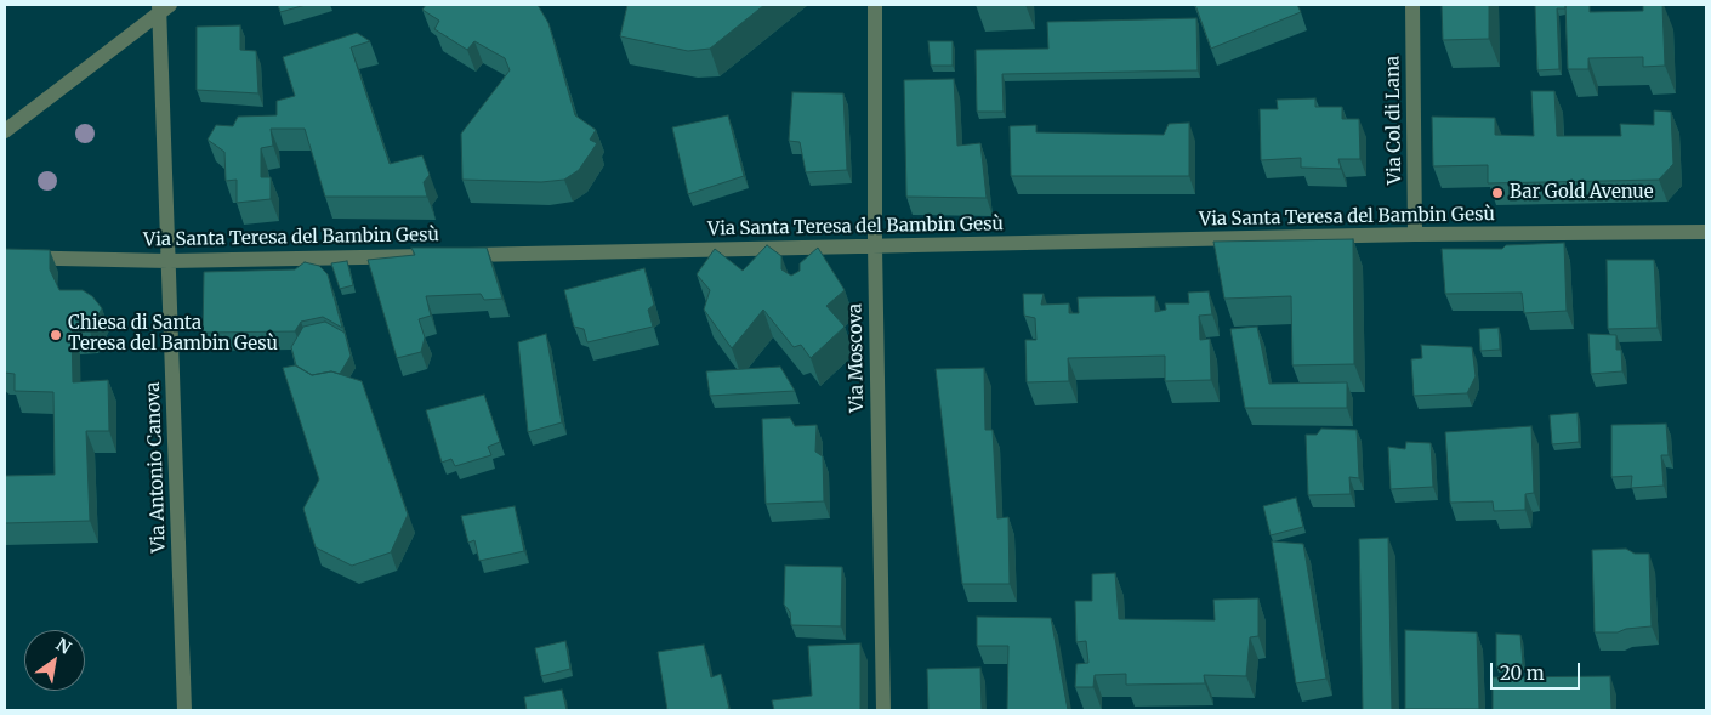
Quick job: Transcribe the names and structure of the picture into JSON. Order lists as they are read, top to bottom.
{
  "streets": {
    "street": [
      "Via Col di Lana",
      "Via Santa Teresa del Bambin Gesù",
      "Via Moscova",
      "Via Antonio Canova"
    ]
  },
  "crossings": [
    ["Via Col di Lana", "Via Santa Teresa del Bambin Gesù"],
    ["Via Santa Teresa del Bambin Gesù", "Via Moscova"],
    ["Via Santa Teresa del Bambin Gesù", "Via Antonio Canova"]
  ],
  "places": ["Bar Gold Avenue", "Chiesa di Santa Teresa del Bambin Gesù"],
  "scale_bar": "20 m",
  "north": "top right"
}
